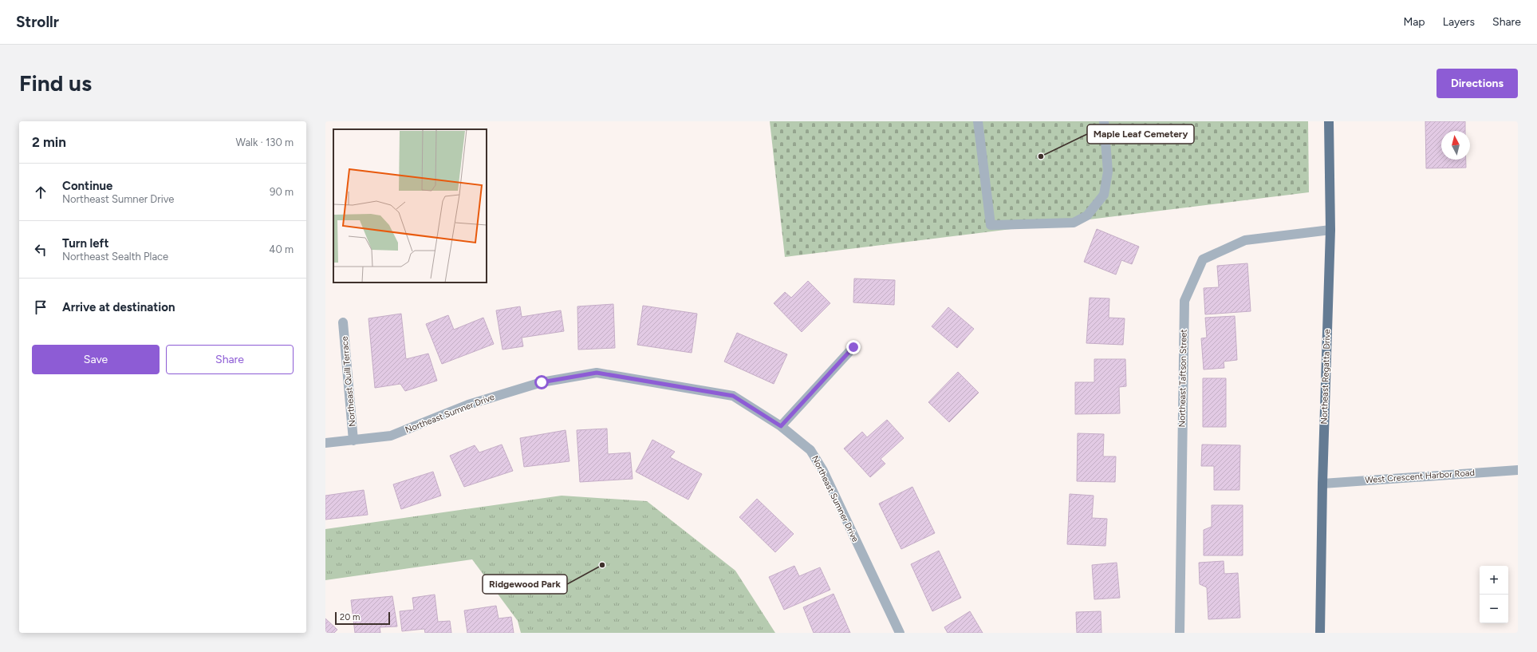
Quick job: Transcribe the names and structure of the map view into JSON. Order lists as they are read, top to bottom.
{
  "streets": {
    "main road": ["Northeast Regatta Drive"],
    "street": [
      "Northeast Taftson Street",
      "Northeast Quill Terrace",
      "Northeast Sumner Drive",
      "West Crescent Harbor Road"
    ]
  },
  "crossings": [
    ["Northeast Regatta Drive", "Northeast Taftson Street"],
    ["Northeast Regatta Drive", "West Crescent Harbor Road"],
    ["Northeast Quill Terrace", "Northeast Sumner Drive"]
  ],
  "places": ["Maple Leaf Cemetery", "Ridgewood Park"],
  "scale_bar": "20 m",
  "north": "top",
  "page": {
    "header": "Strollr",
    "nav": ["Map", "Layers", "Share"],
    "buttons": [
      "Directions",
      ["Save", "Share"]
    ],
    "title": "Find us",
    "heading": ["2 min", "Walk · 130 m"],
    "list": [
      ["Continue", "Northeast Sumner Drive", "90 m"],
      ["Turn left", "Northeast Sealth Place", "40 m"],
      "Arrive at destination"
    ],
    "map_buttons": ["+", "−"],
    "scale": "20 m"
  }
}
